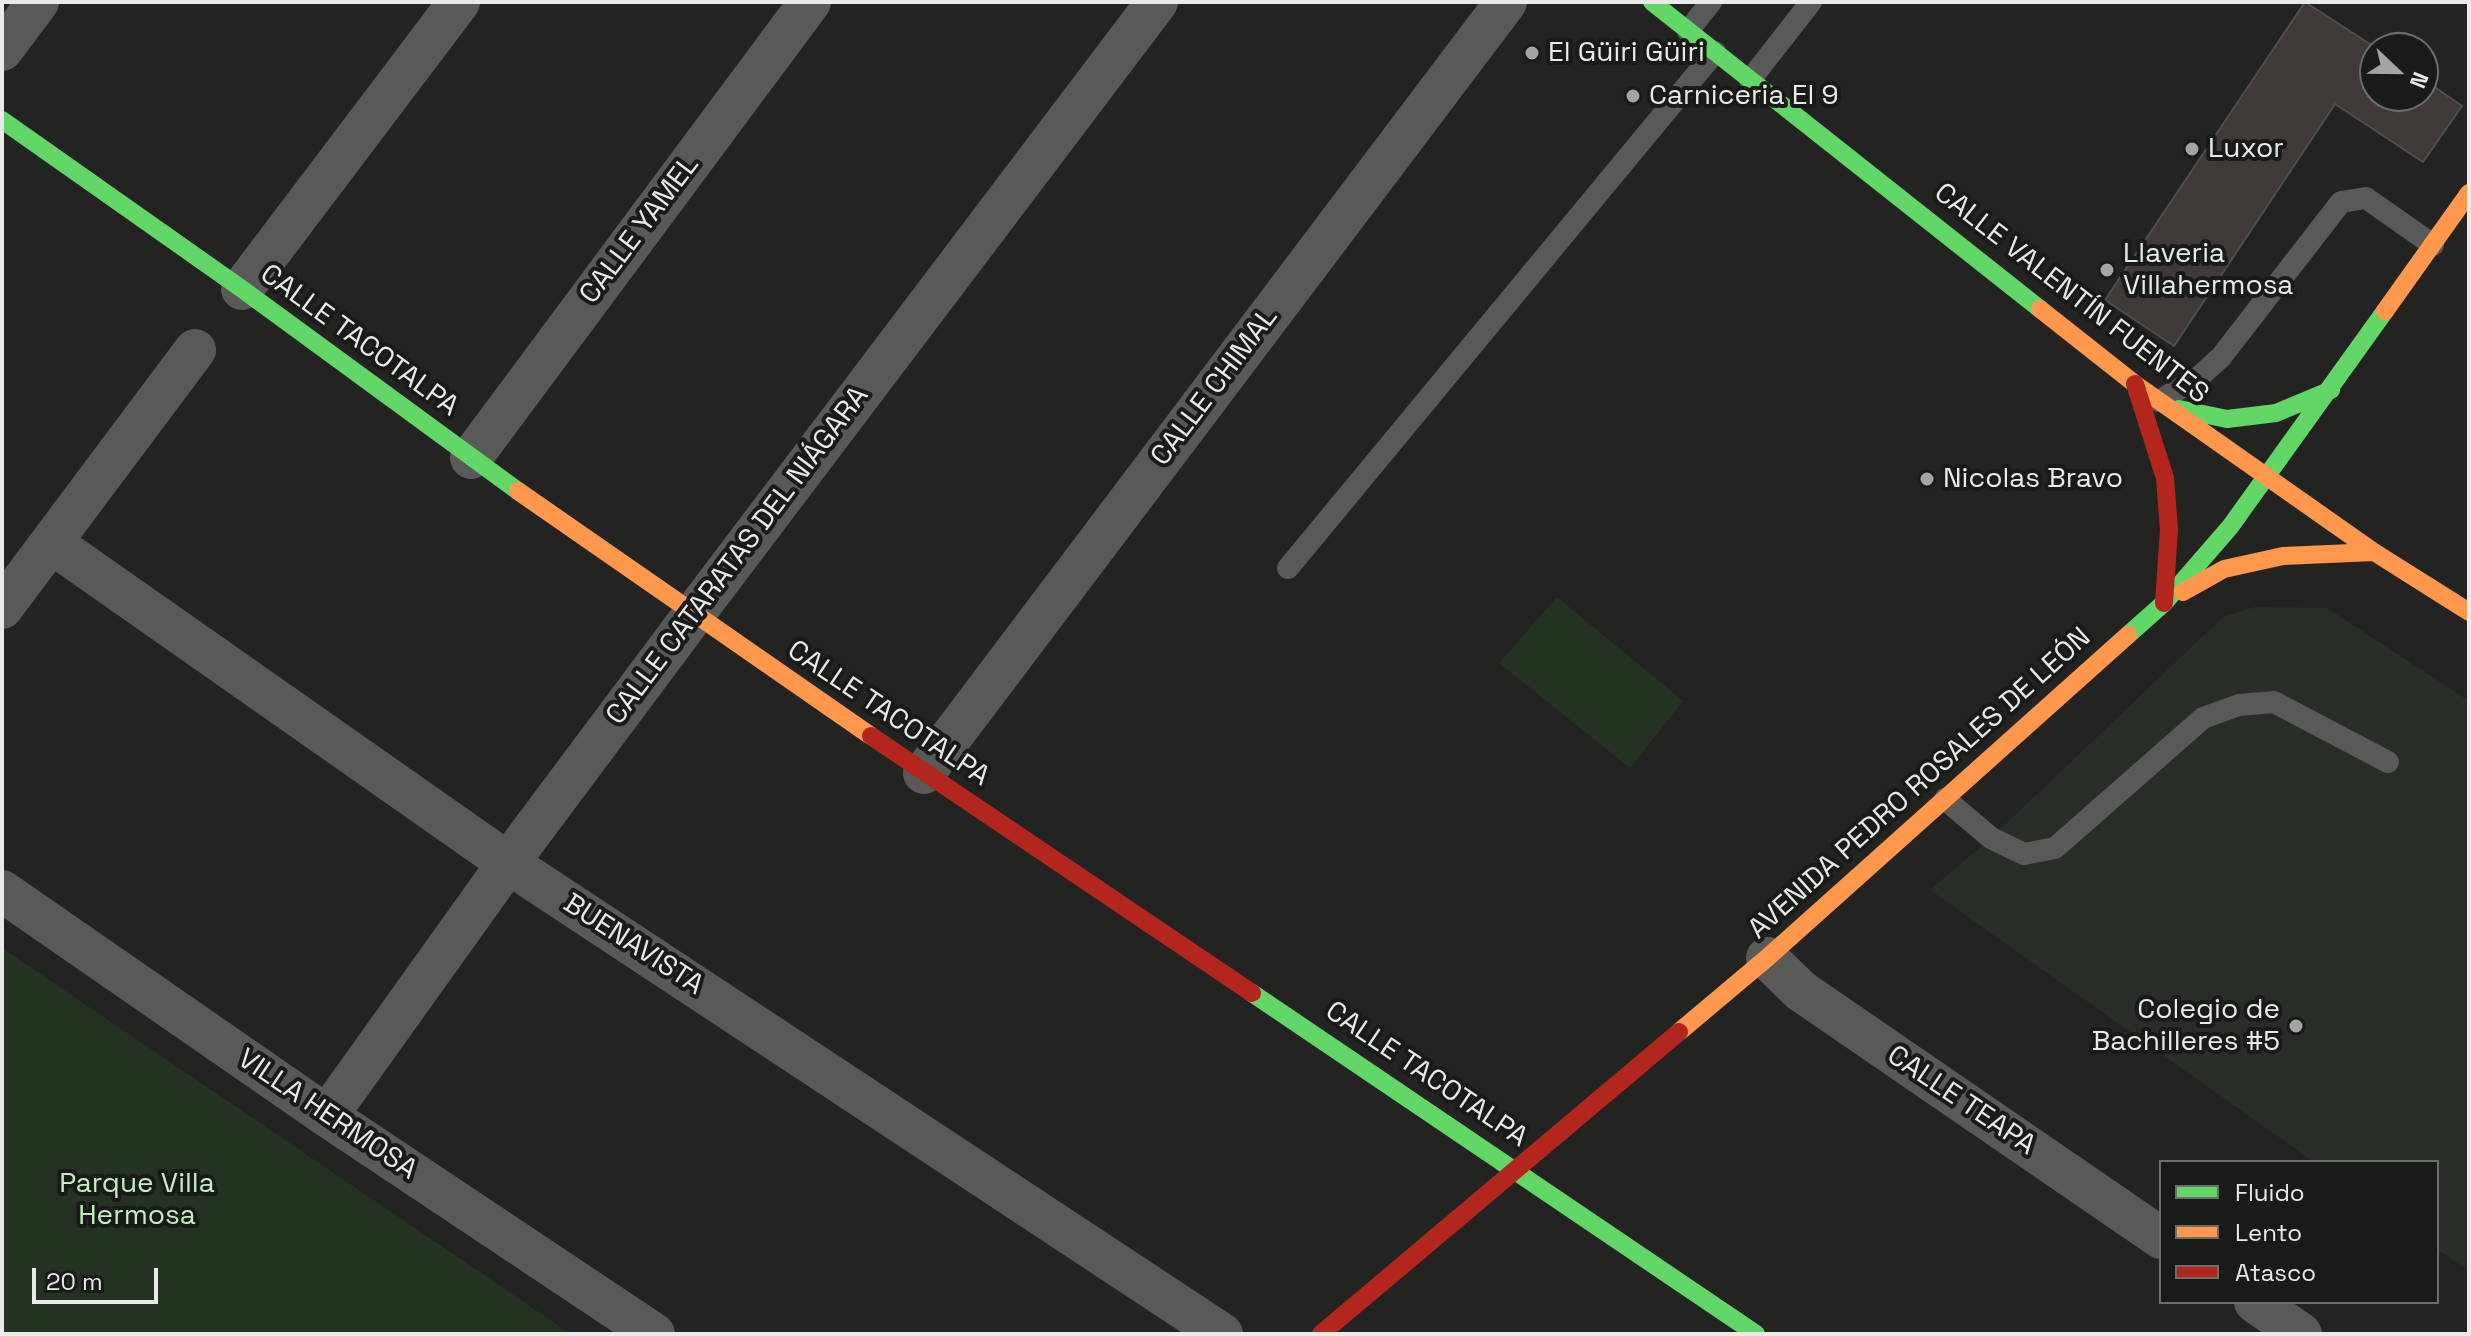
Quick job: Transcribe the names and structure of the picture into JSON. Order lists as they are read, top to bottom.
{
  "streets": {
    "street": [
      "CALLE YAMEL",
      "CALLE VALENTÍN FUENTES",
      "CALLE TACOTALPA",
      "CALLE CHIMAL",
      "CALLE CATARATAS DEL NIÁGARA",
      "AVENIDA PEDRO ROSALES DE LEÓN",
      "BUENAVISTA",
      "CALLE TEAPA",
      "VILLA HERMOSA"
    ]
  },
  "crossings": [
    ["CALLE YAMEL", "CALLE TACOTALPA"],
    ["CALLE VALENTÍN FUENTES", "AVENIDA PEDRO ROSALES DE LEÓN"],
    ["CALLE TACOTALPA", "CALLE CHIMAL"],
    ["CALLE TACOTALPA", "CALLE CATARATAS DEL NIÁGARA"],
    ["CALLE TACOTALPA", "AVENIDA PEDRO ROSALES DE LEÓN"],
    ["CALLE CATARATAS DEL NIÁGARA", "BUENAVISTA"],
    ["CALLE CATARATAS DEL NIÁGARA", "VILLA HERMOSA"],
    ["AVENIDA PEDRO ROSALES DE LEÓN", "CALLE TEAPA"]
  ],
  "parks": ["Parque Villa Hermosa"],
  "places": [
    "El Güiri Güiri",
    "Carniceria El 9",
    "Luxor",
    "Llaveria Villahermosa",
    "Nicolas Bravo",
    "Colegio de Bachilleres #5"
  ],
  "legend": ["Fluido", "Lento", "Atasco"],
  "scale_bar": "20 m",
  "north": "right"
}
